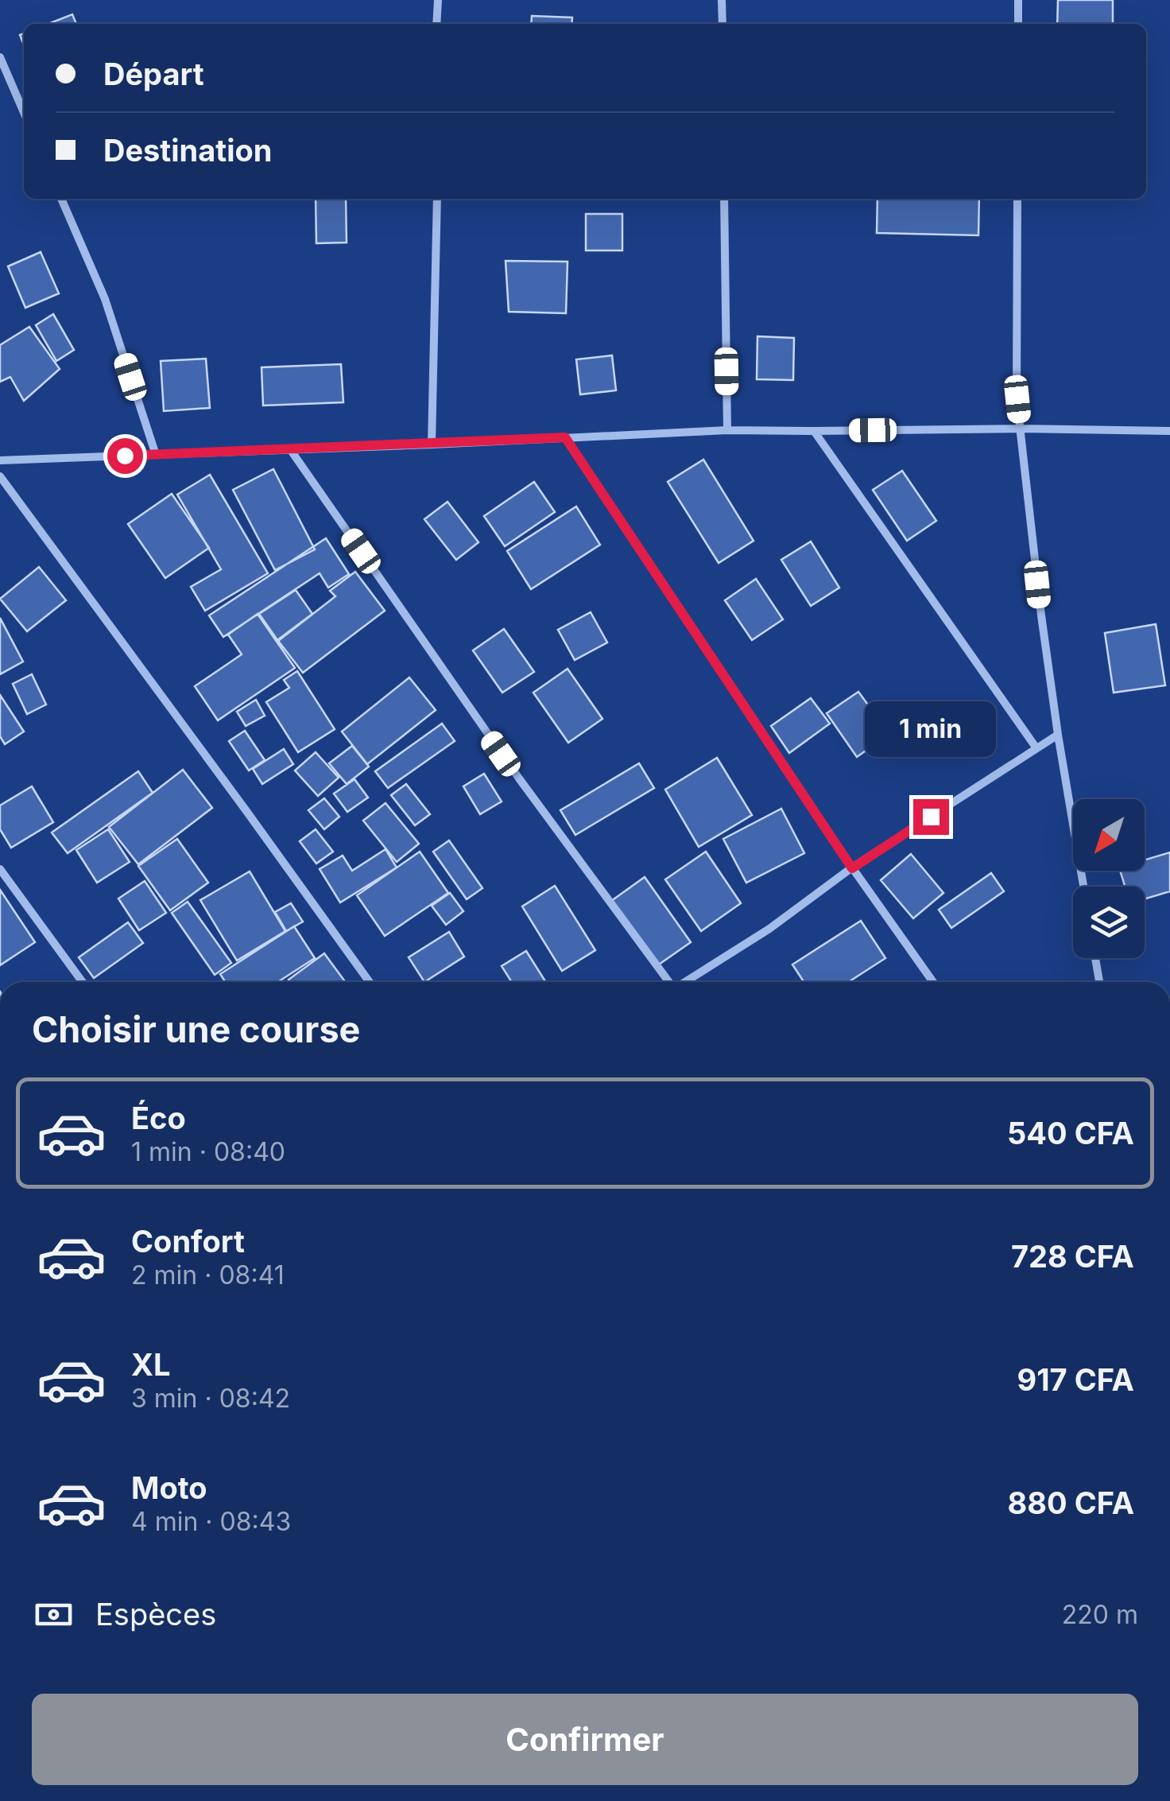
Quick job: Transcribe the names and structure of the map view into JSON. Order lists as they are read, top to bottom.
{
  "north": "bottom left",
  "page": {
    "banner": ["Départ", "Destination"],
    "bubble": "1 min",
    "heading": "Choisir une course",
    "list": [
      {
        "name": "Éco",
        "note": "1 min · 08:40",
        "value": "540 CFA"
      },
      {
        "name": "Confort",
        "note": "2 min · 08:41",
        "value": "728 CFA"
      },
      {
        "name": "XL",
        "note": "3 min · 08:42",
        "value": "917 CFA"
      },
      {
        "name": "Moto",
        "note": "4 min · 08:43",
        "value": "880 CFA"
      }
    ],
    "pay": ["Espèces", "220 m"],
    "buttons": "Confirmer"
  }
}
